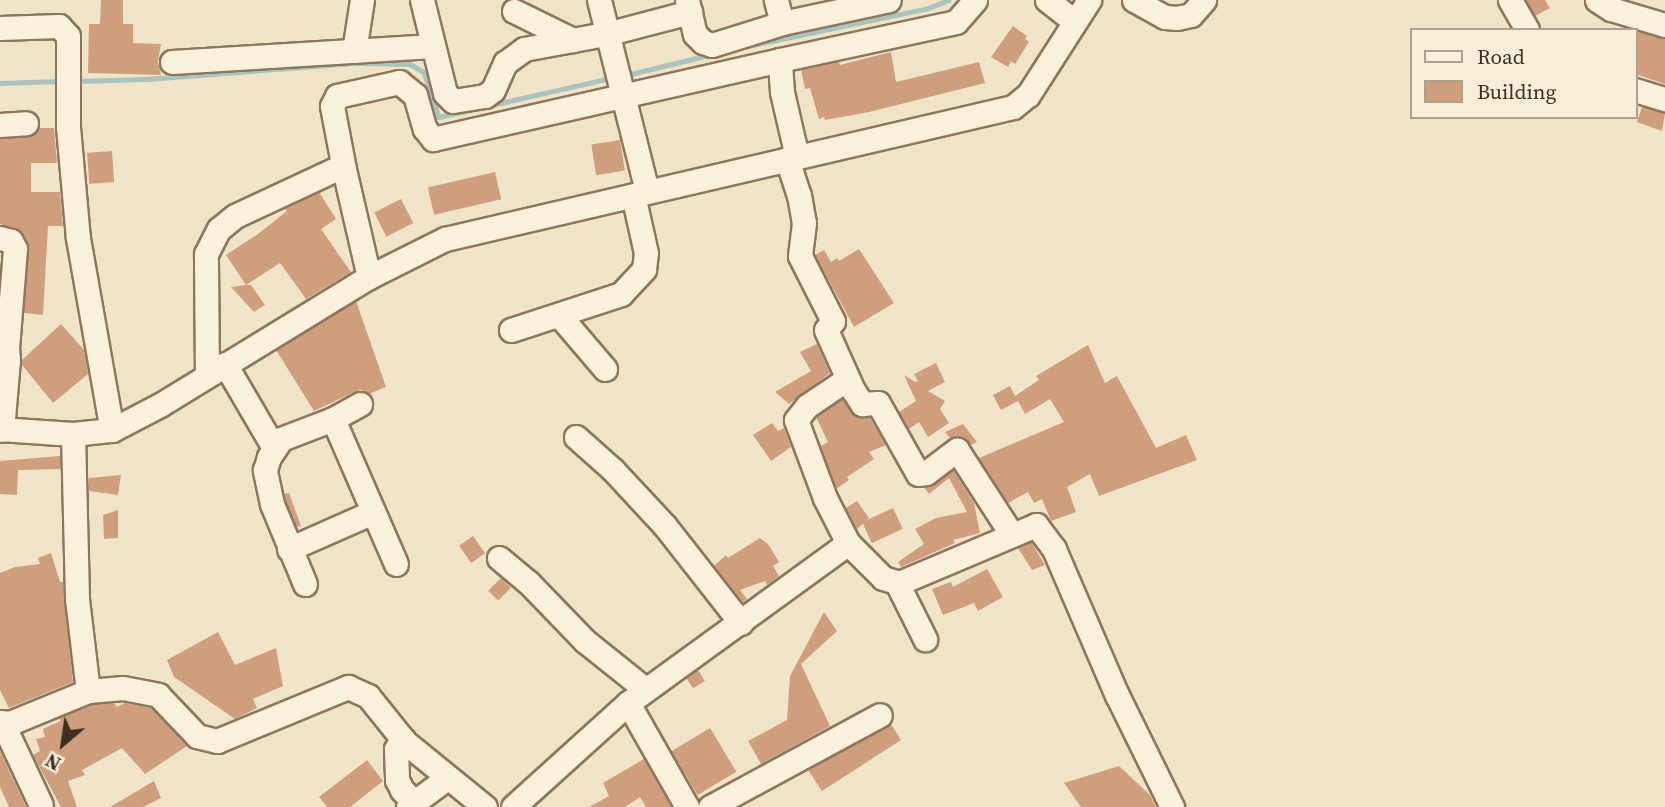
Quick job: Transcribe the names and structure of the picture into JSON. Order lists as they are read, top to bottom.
{
  "legend": ["Road", "Building"],
  "north": "bottom left"
}
